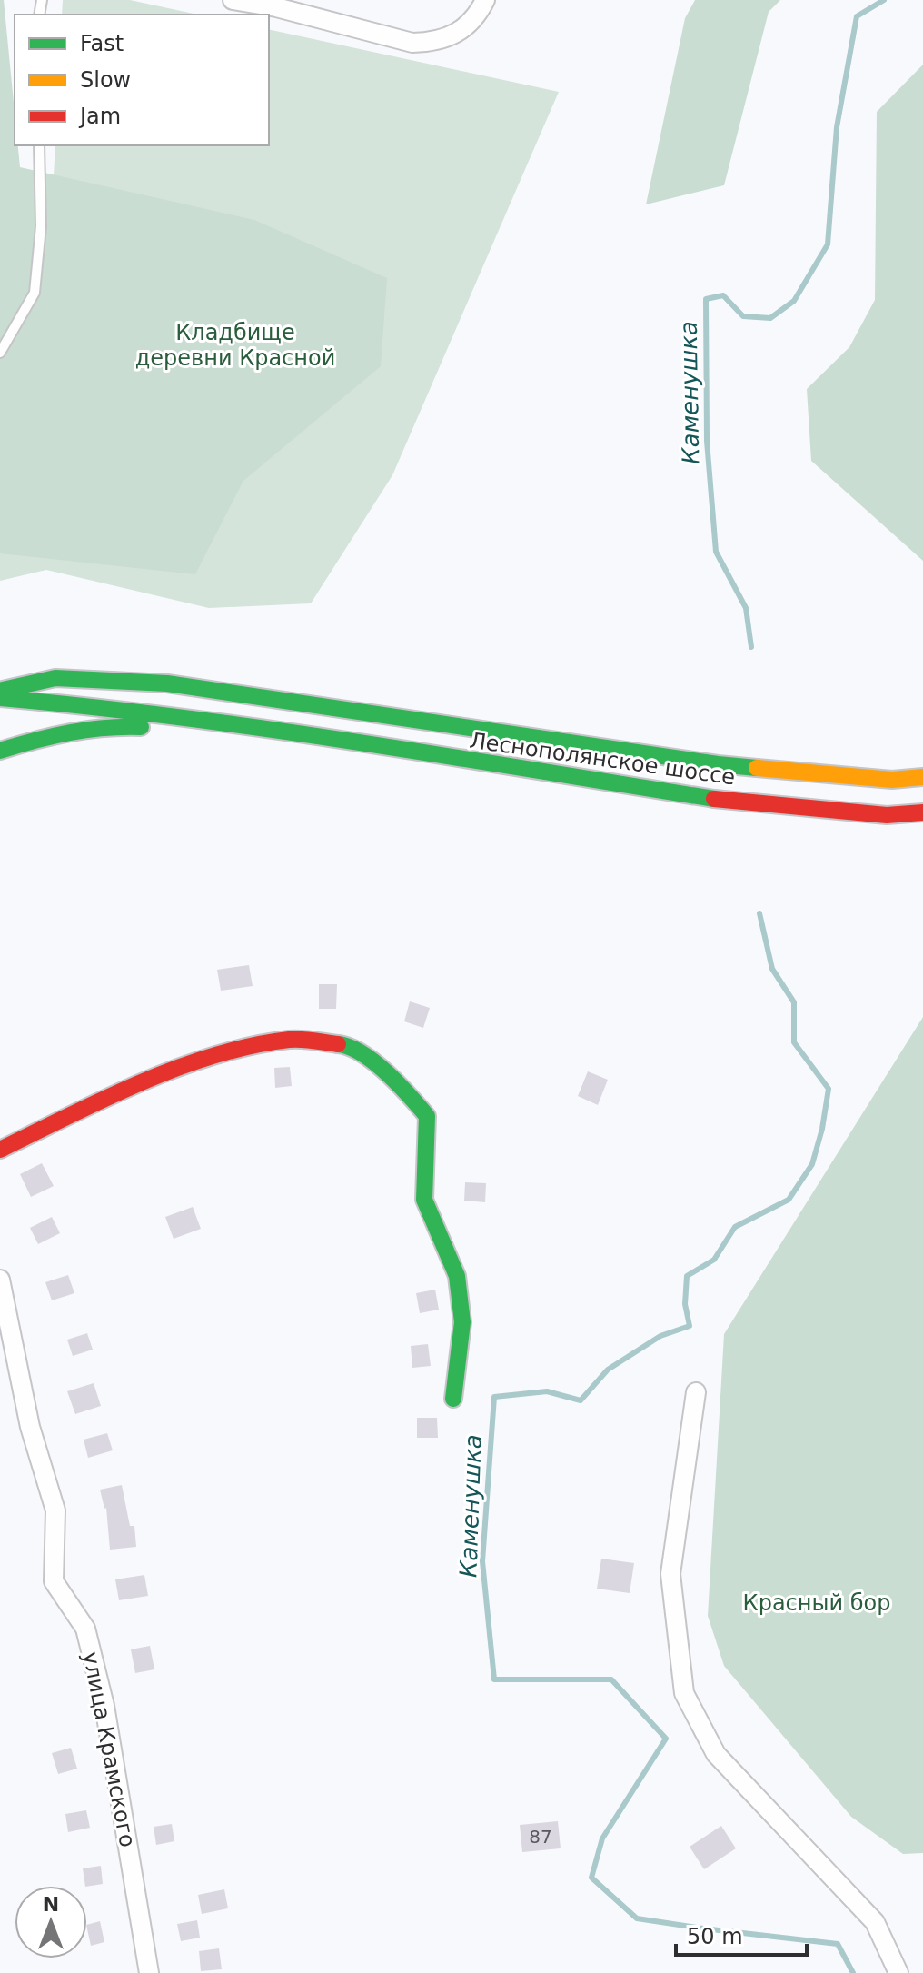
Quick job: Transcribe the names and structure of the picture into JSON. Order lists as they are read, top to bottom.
{
  "streets": {
    "main road": ["Леснополянское шоссе"],
    "street": ["улица Крамского"]
  },
  "water": ["Каменушка"],
  "parks": ["Кладбище деревни Красной", "Красный бор"],
  "house_numbers": ["87"],
  "legend": ["Fast", "Slow", "Jam"],
  "scale_bar": "50 m",
  "north": "top"
}
